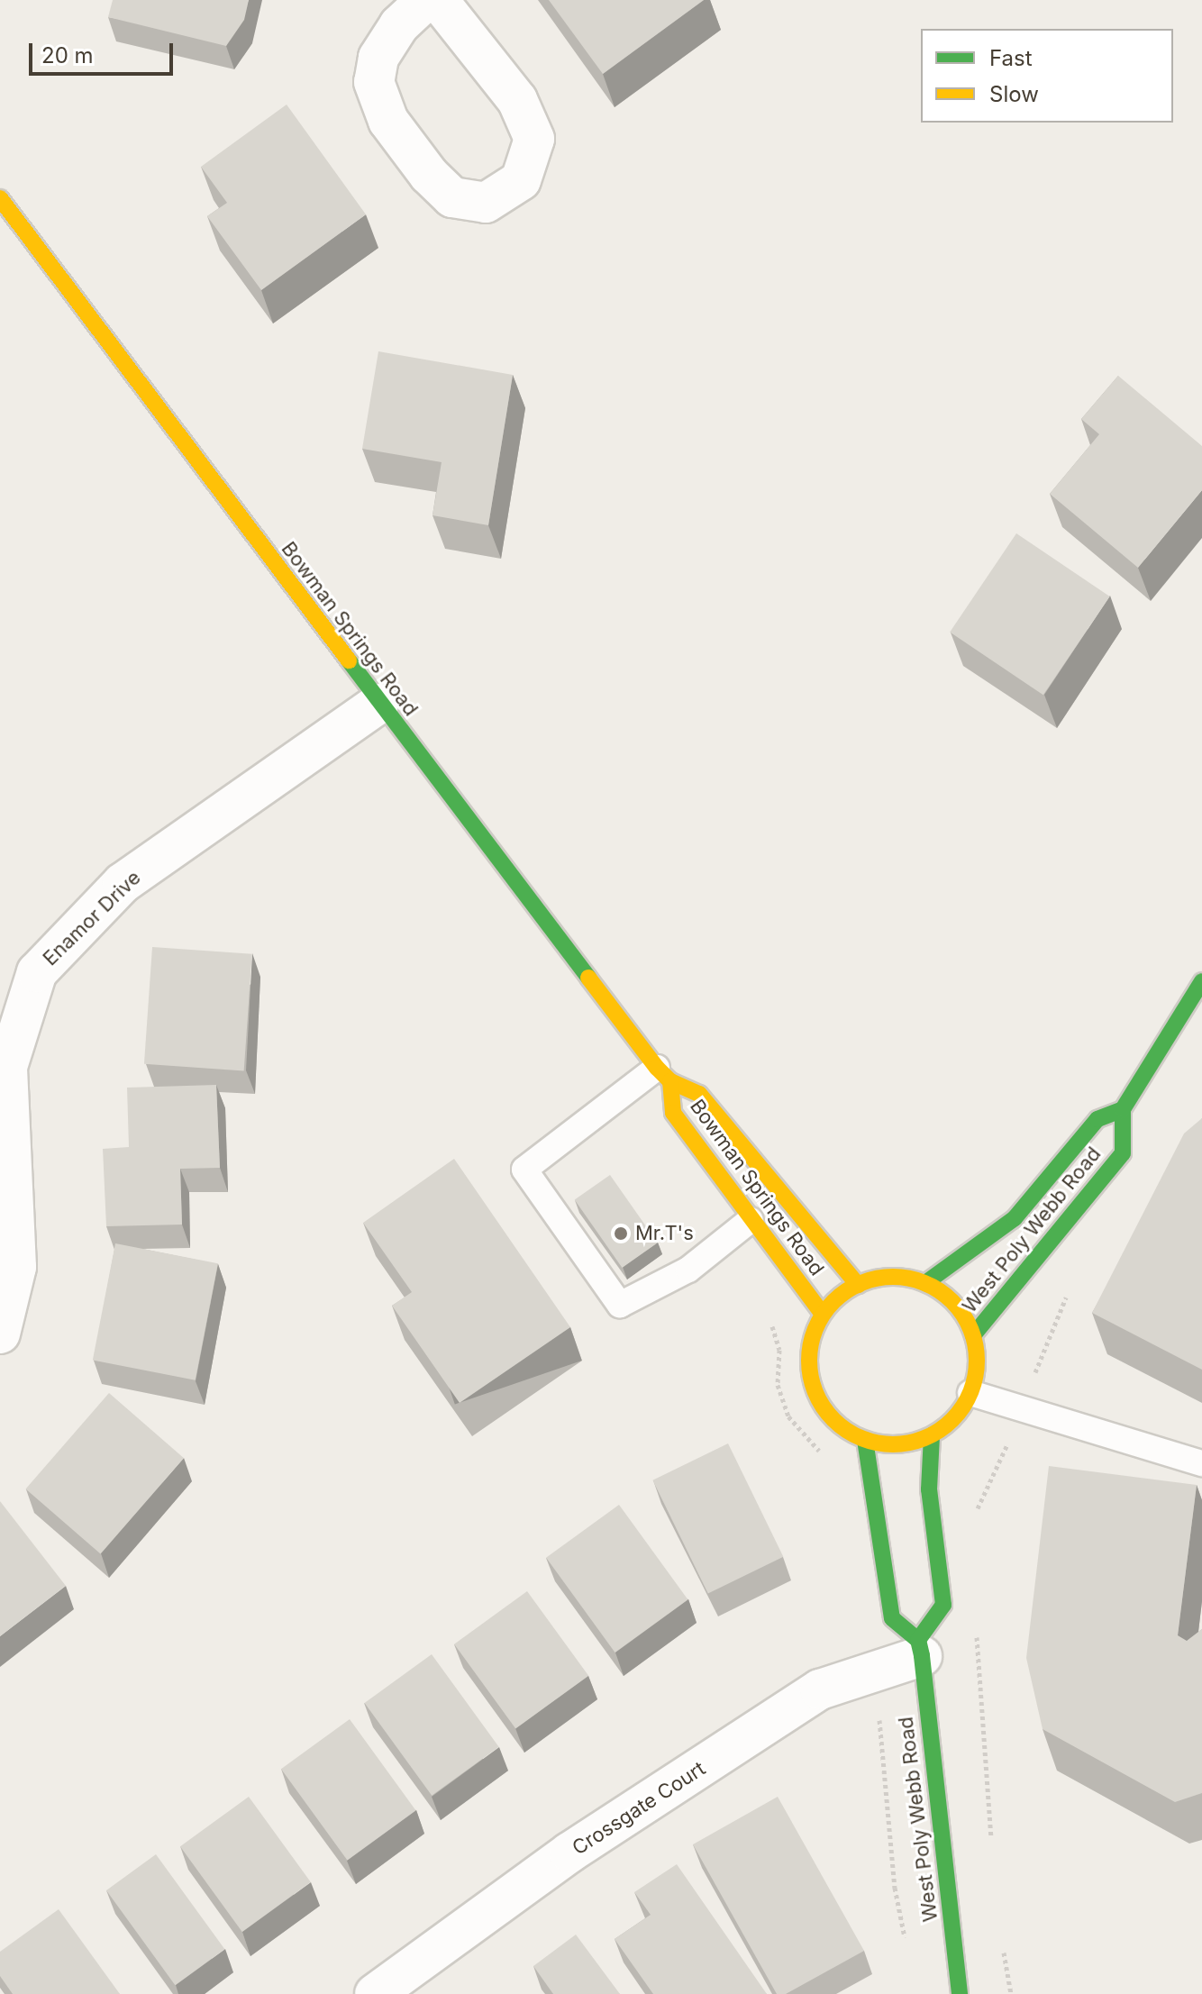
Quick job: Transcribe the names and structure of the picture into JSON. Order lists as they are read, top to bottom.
{
  "streets": {
    "street": [
      "Bowman Springs Road",
      "Enamor Drive",
      "West Poly Webb Road",
      "Crossgate Court"
    ]
  },
  "crossings": [
    ["Bowman Springs Road", "Enamor Drive"],
    ["Bowman Springs Road", "West Poly Webb Road"],
    ["West Poly Webb Road", "Crossgate Court"]
  ],
  "places": ["Mr.T's"],
  "legend": ["Fast", "Slow"],
  "scale_bar": "20 m"
}
